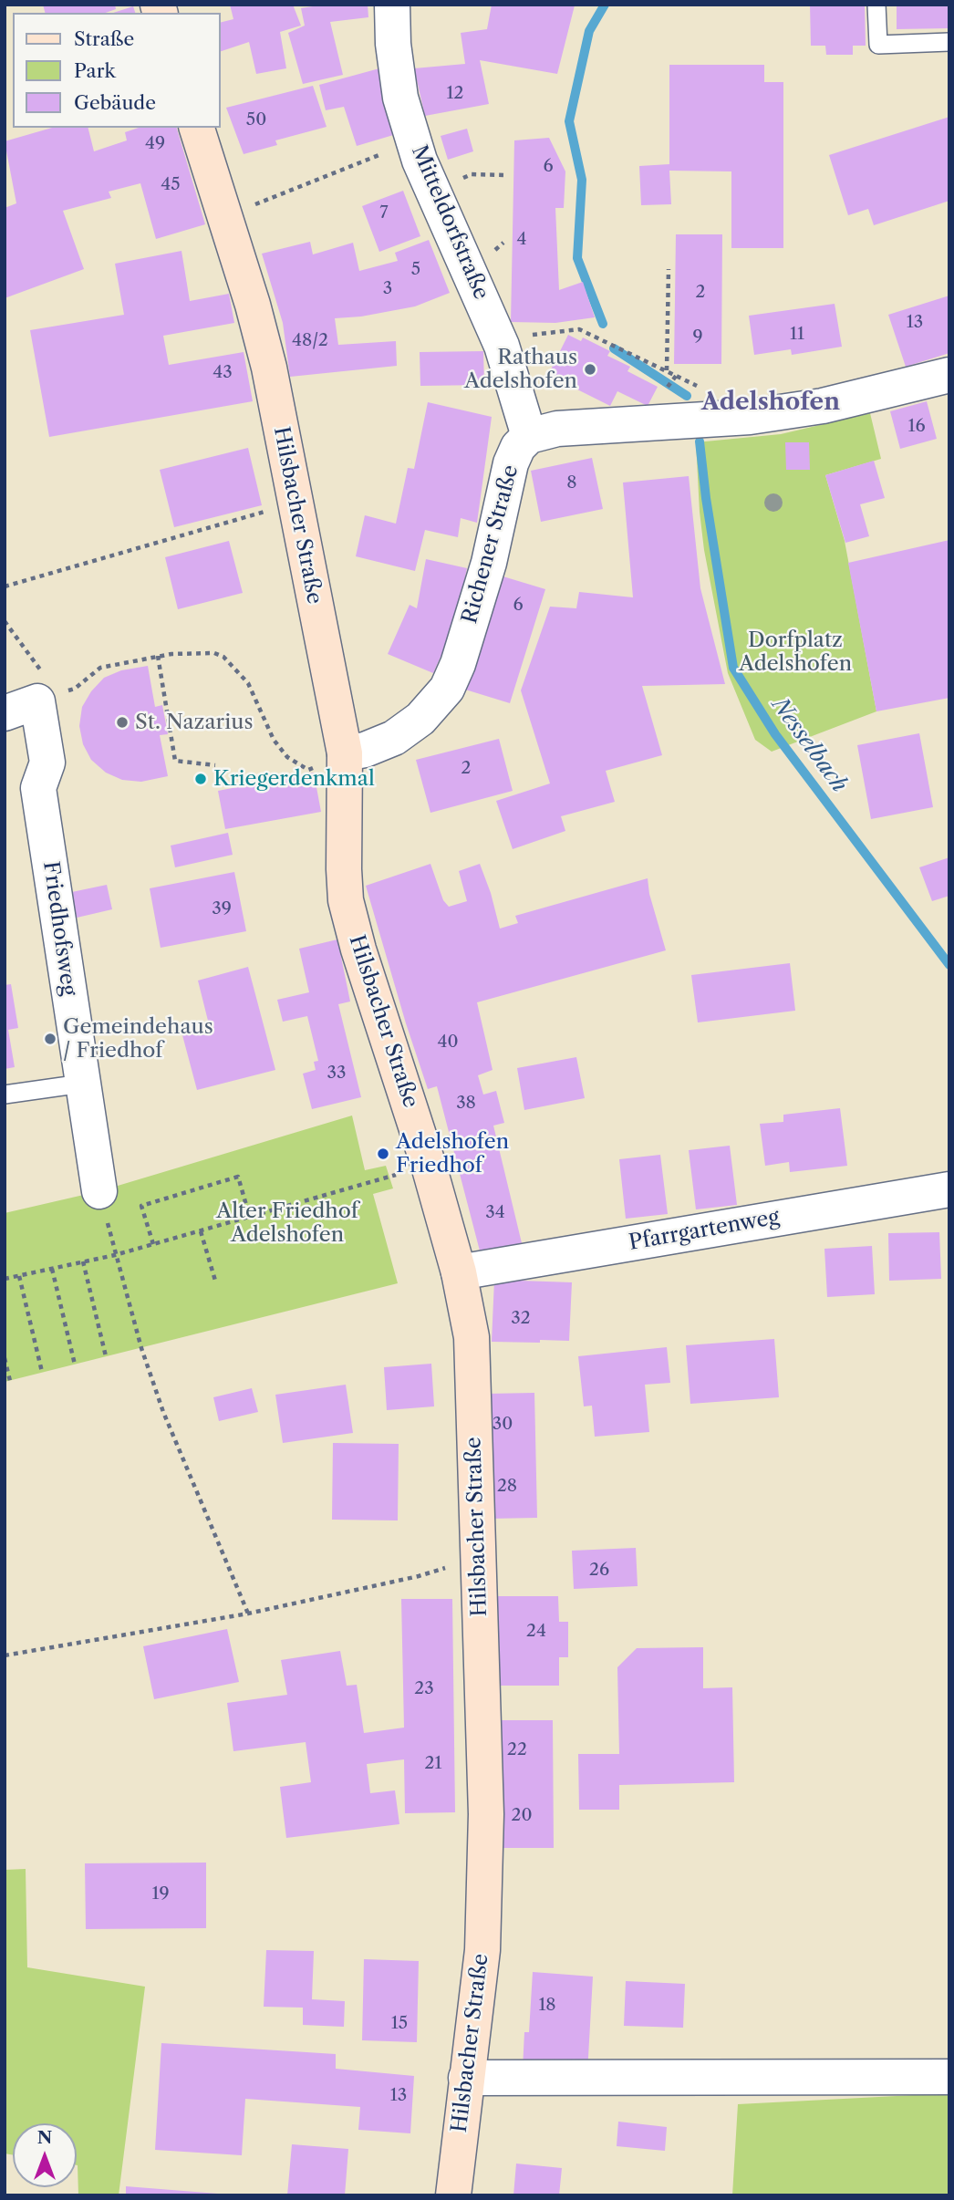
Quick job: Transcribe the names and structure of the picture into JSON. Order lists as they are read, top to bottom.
{
  "streets": {
    "main road": ["Hilsbacher Straße"],
    "street": [
      "Mitteldorfstraße",
      "Richener Straße",
      "Friedhofsweg",
      "Pfarrgartenweg"
    ]
  },
  "crossings": [
    ["Mitteldorfstraße", "Richener Straße"],
    ["Hilsbacher Straße", "Richener Straße"],
    ["Hilsbacher Straße", "Pfarrgartenweg"]
  ],
  "districts": ["Adelshofen"],
  "water": ["Nesselbach"],
  "parks": ["Dorfplatz Adelshofen", "Alter Friedhof Adelshofen"],
  "places": [
    "Rathaus Adelshofen",
    "St. Nazarius",
    "Kriegerdenkmal",
    "Gemeindehaus / Friedhof",
    "Adelshofen Friedhof"
  ],
  "house_numbers": [
    "12",
    "50",
    "49",
    "6",
    "45",
    "7",
    "4",
    "5",
    "3",
    "2",
    "13",
    "11",
    "9",
    "48/2",
    "43",
    "16",
    "8",
    "6",
    "2",
    "39",
    "40",
    "33",
    "38",
    "34",
    "32",
    "30",
    "28",
    "26",
    "24",
    "23",
    "22",
    "21",
    "20",
    "19",
    "18",
    "15",
    "13"
  ],
  "legend": ["Straße", "Park", "Gebäude"],
  "north": "top"
}
